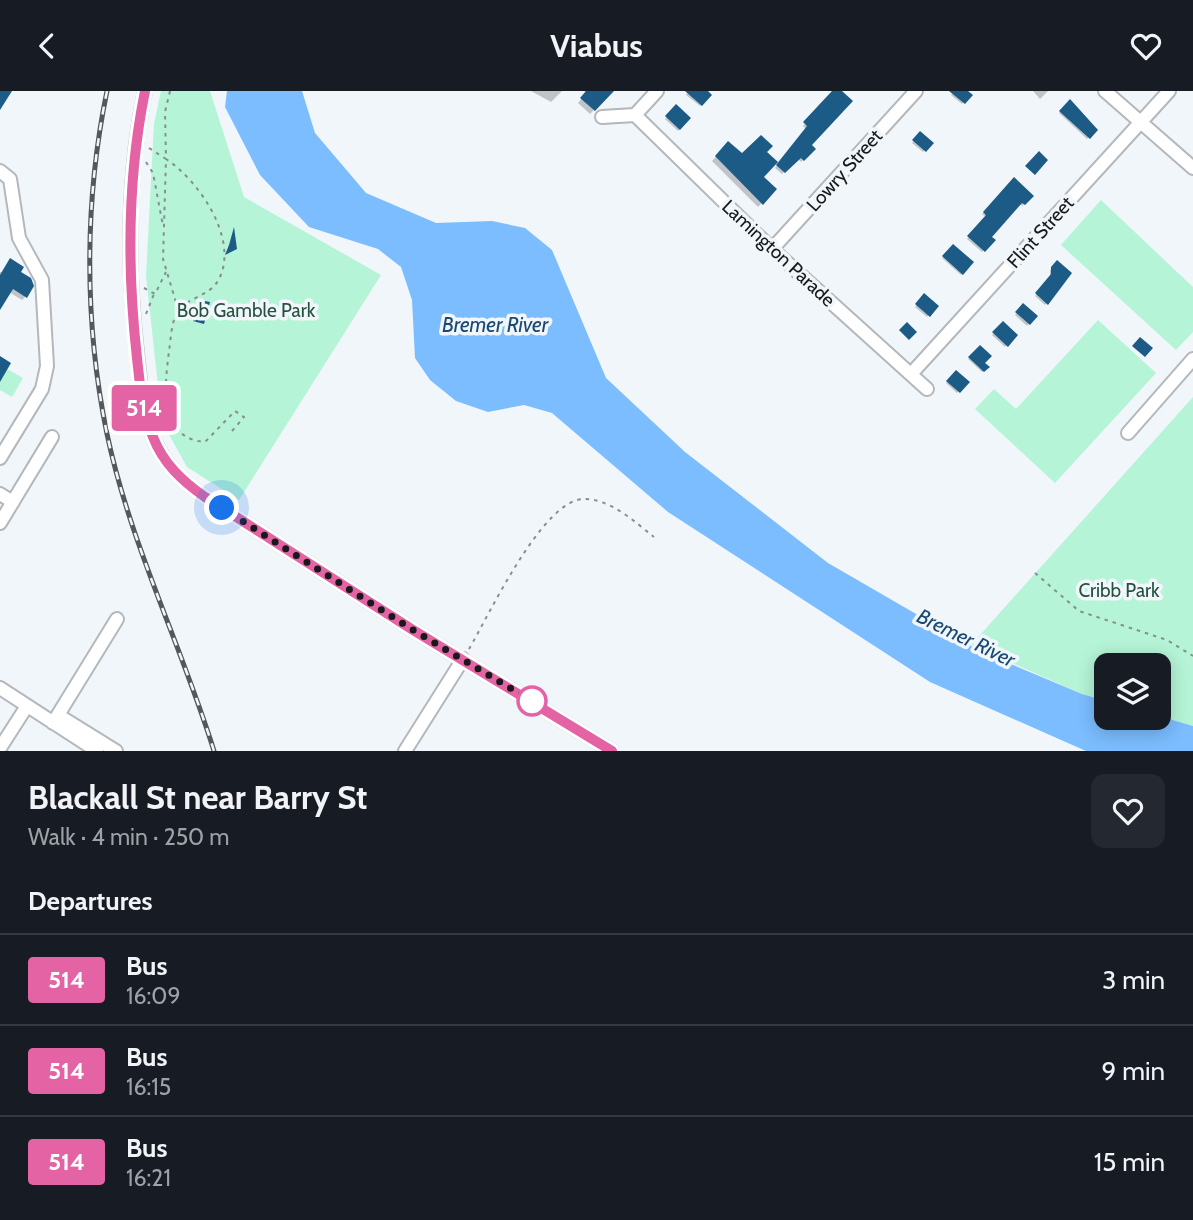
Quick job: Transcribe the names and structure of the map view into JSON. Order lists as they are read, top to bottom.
{
  "streets": {
    "street": ["Lowry Street", "Flint Street", "Lamington Parade"]
  },
  "crossings": [
    ["Lowry Street", "Lamington Parade"],
    ["Flint Street", "Lamington Parade"]
  ],
  "water": ["Bremer River"],
  "parks": ["Bob Gamble Park", "Cribb Park"],
  "lines": ["bus line 514"],
  "page": {
    "header": "Viabus",
    "on_map": "514",
    "heading": [
      ["Blackall St near Barry St", "Walk · 4 min · 250 m"],
      "Departures"
    ],
    "list": [
      {
        "mark": "514",
        "name": "Bus",
        "note": "16:09",
        "value": "3 min"
      },
      {
        "mark": "514",
        "name": "Bus",
        "note": "16:15",
        "value": "9 min"
      },
      {
        "mark": "514",
        "name": "Bus",
        "note": "16:21",
        "value": "15 min"
      }
    ]
  }
}
